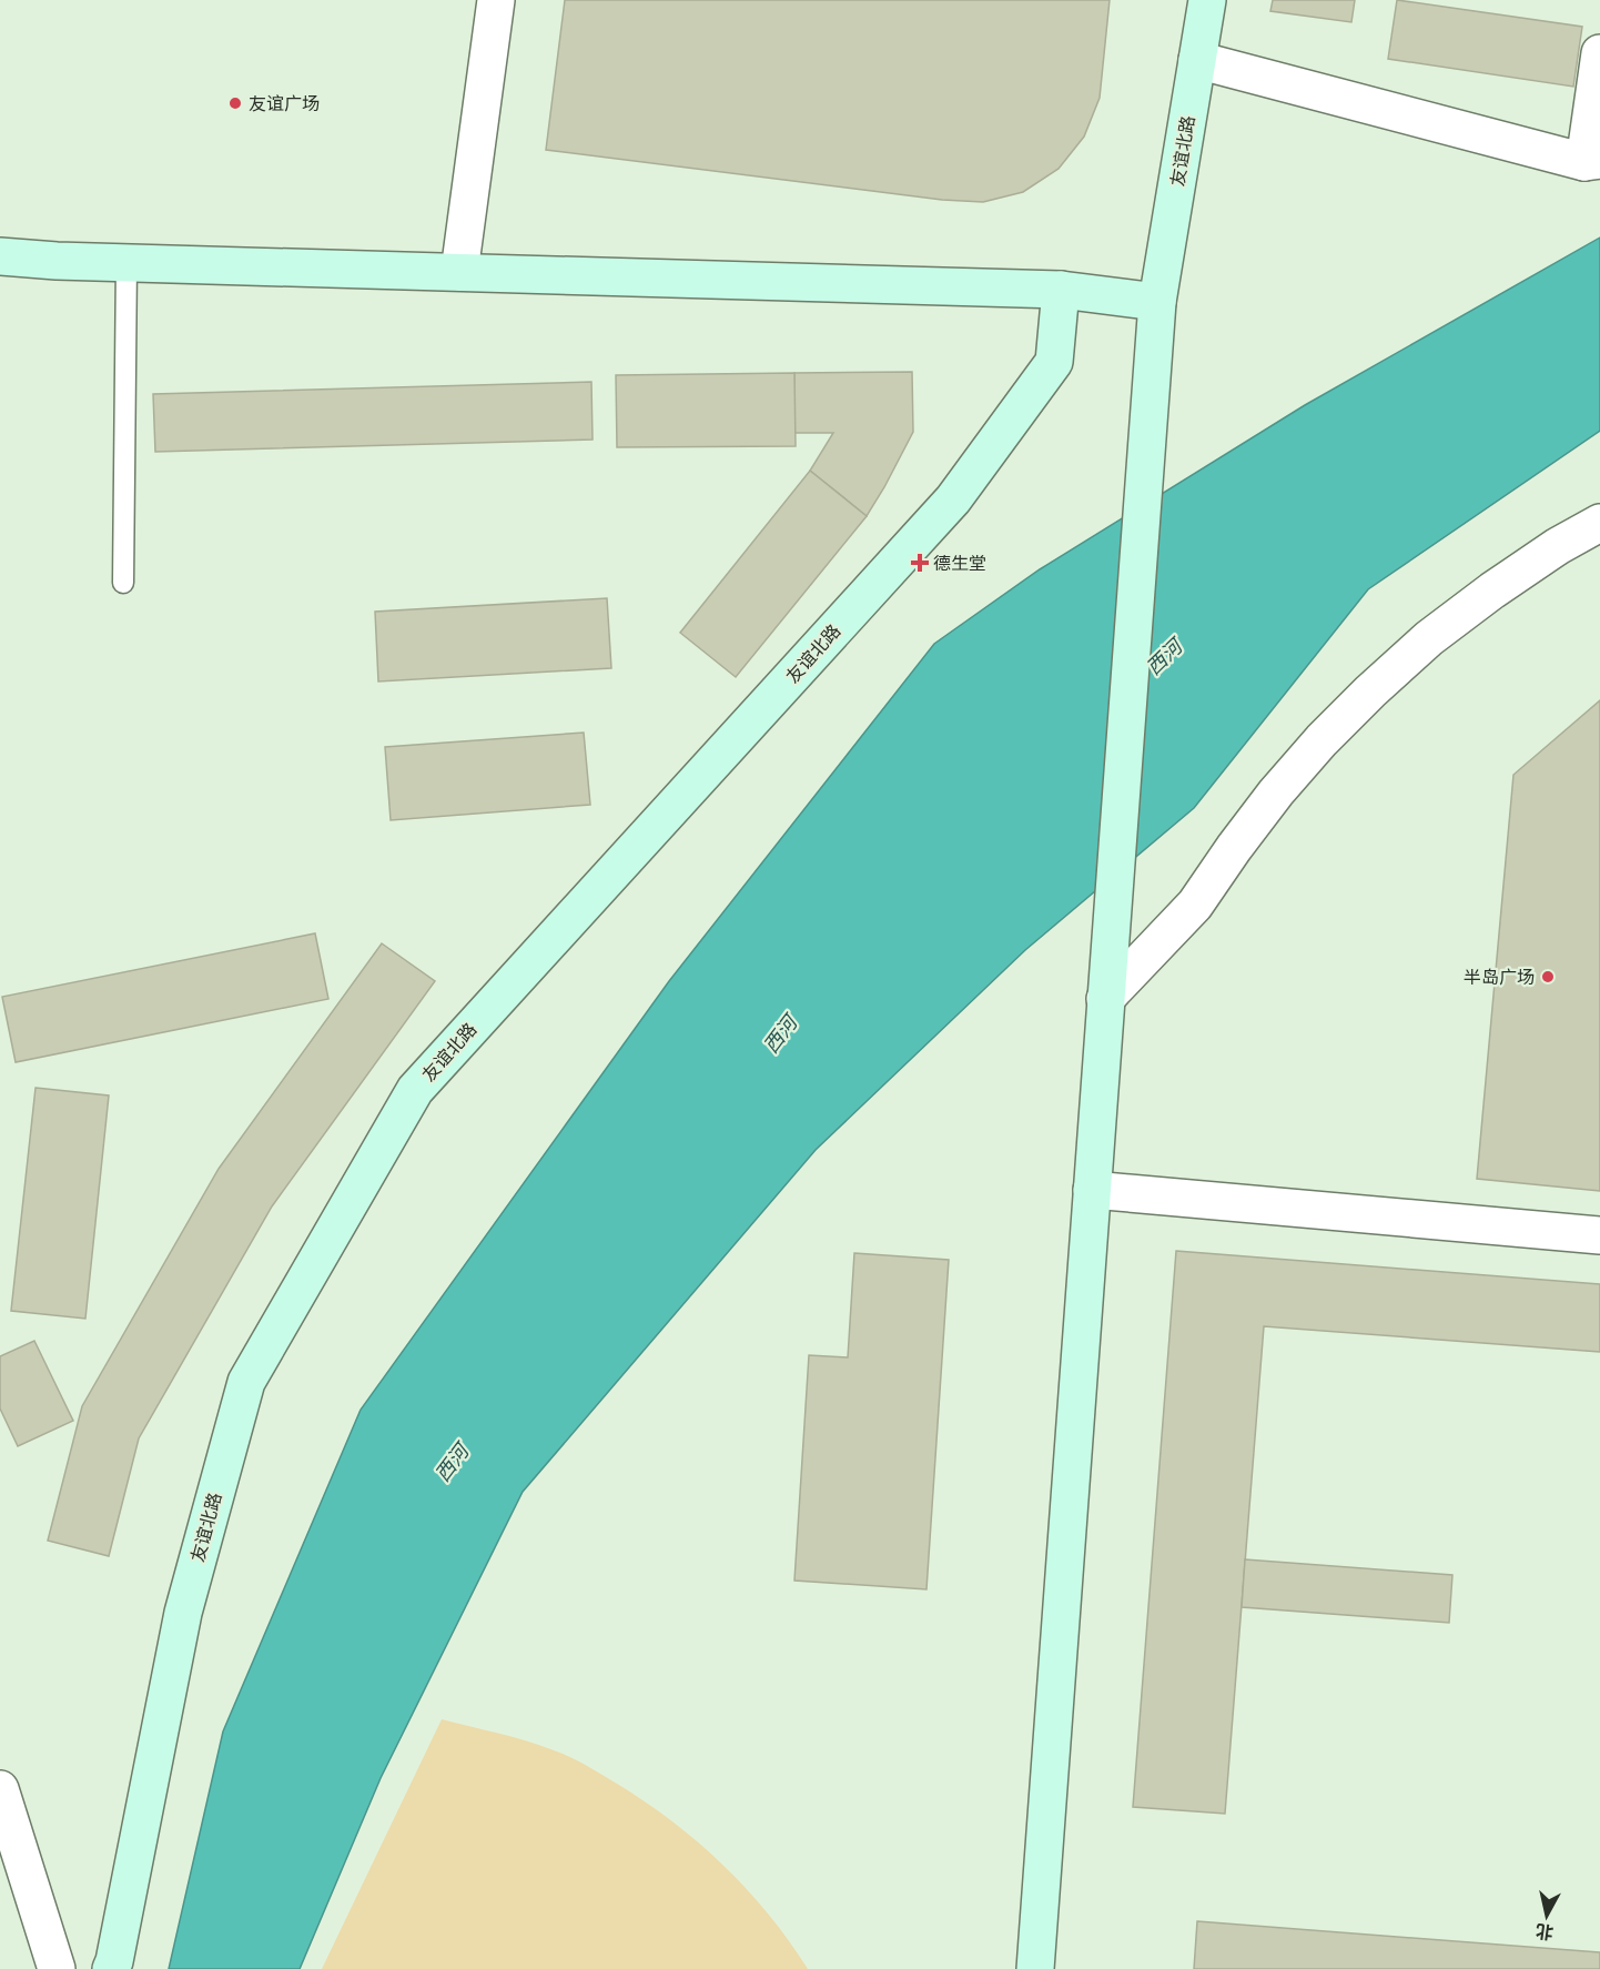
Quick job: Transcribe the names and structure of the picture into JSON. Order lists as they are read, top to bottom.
{
  "streets": {
    "main road": ["友谊北路"]
  },
  "water": ["西河"],
  "places": {
    "other": ["友谊广场", "半岛广场"],
    "health": ["德生堂"]
  },
  "north": "bottom"
}
